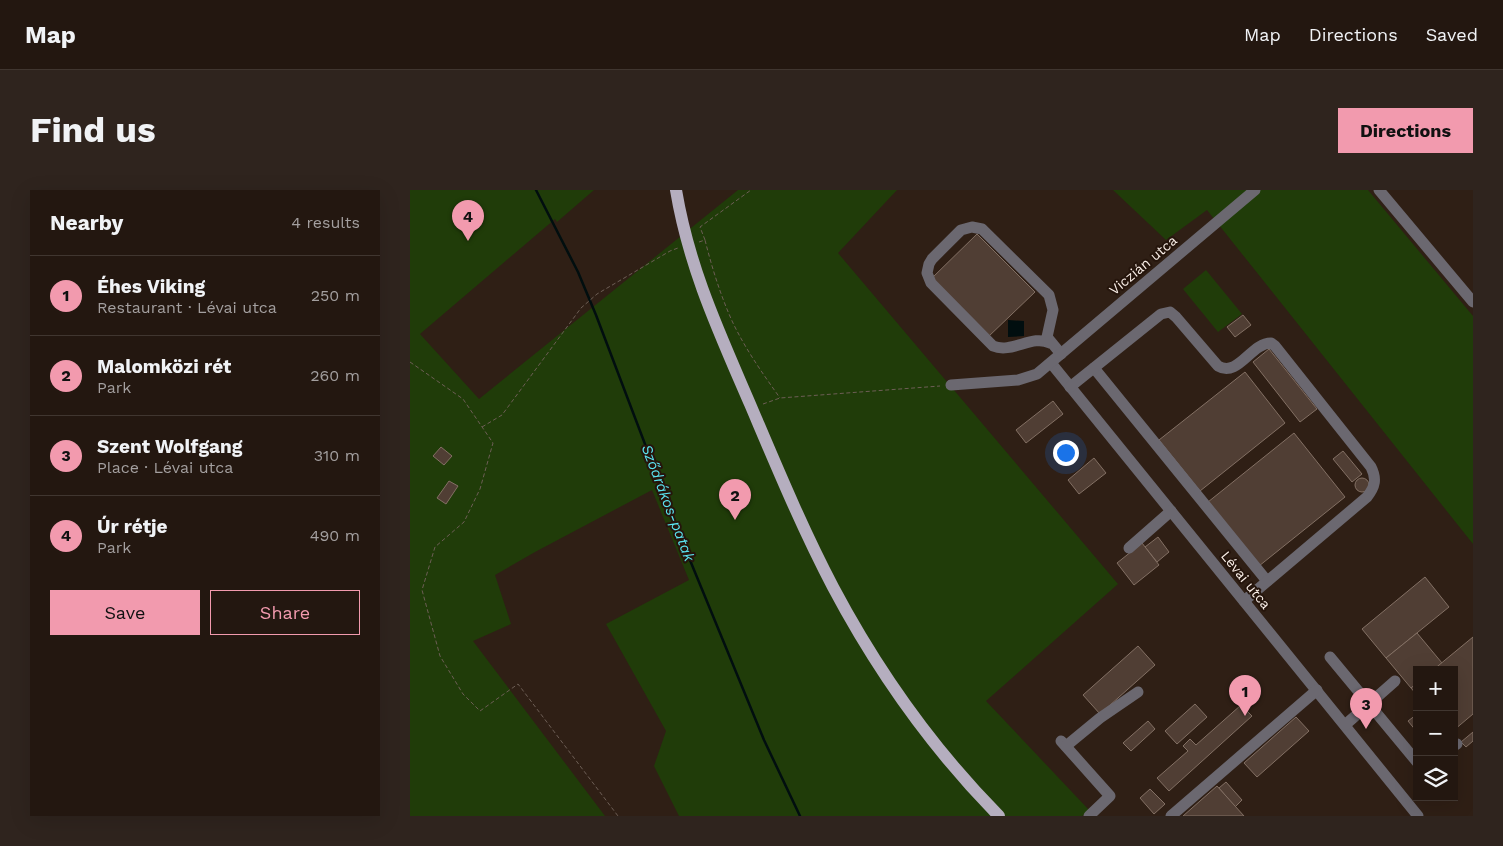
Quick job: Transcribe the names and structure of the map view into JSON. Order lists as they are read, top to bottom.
{
  "streets": {
    "street": ["Viczián utca", "Lévai utca"]
  },
  "crossings": [
    ["Viczián utca", "Lévai utca"]
  ],
  "water": ["Sződrákos-patak"],
  "page": {
    "header": "Map",
    "nav": ["Map", "Directions", "Saved"],
    "buttons": [
      "Directions",
      ["Save", "Share"]
    ],
    "title": "Find us",
    "heading": ["Nearby", "4 results"],
    "pins": [
      "4",
      "2",
      "1",
      "3"
    ],
    "list": [
      {
        "mark": "1",
        "name": "Éhes Viking",
        "note": "Restaurant · Lévai utca",
        "value": "250 m"
      },
      {
        "mark": "2",
        "name": "Malomközi rét",
        "note": "Park",
        "value": "260 m"
      },
      {
        "mark": "3",
        "name": "Szent Wolfgang",
        "note": "Place · Lévai utca",
        "value": "310 m"
      },
      {
        "mark": "4",
        "name": "Úr rétje",
        "note": "Park",
        "value": "490 m"
      }
    ],
    "map_buttons": ["+", "−"]
  }
}
